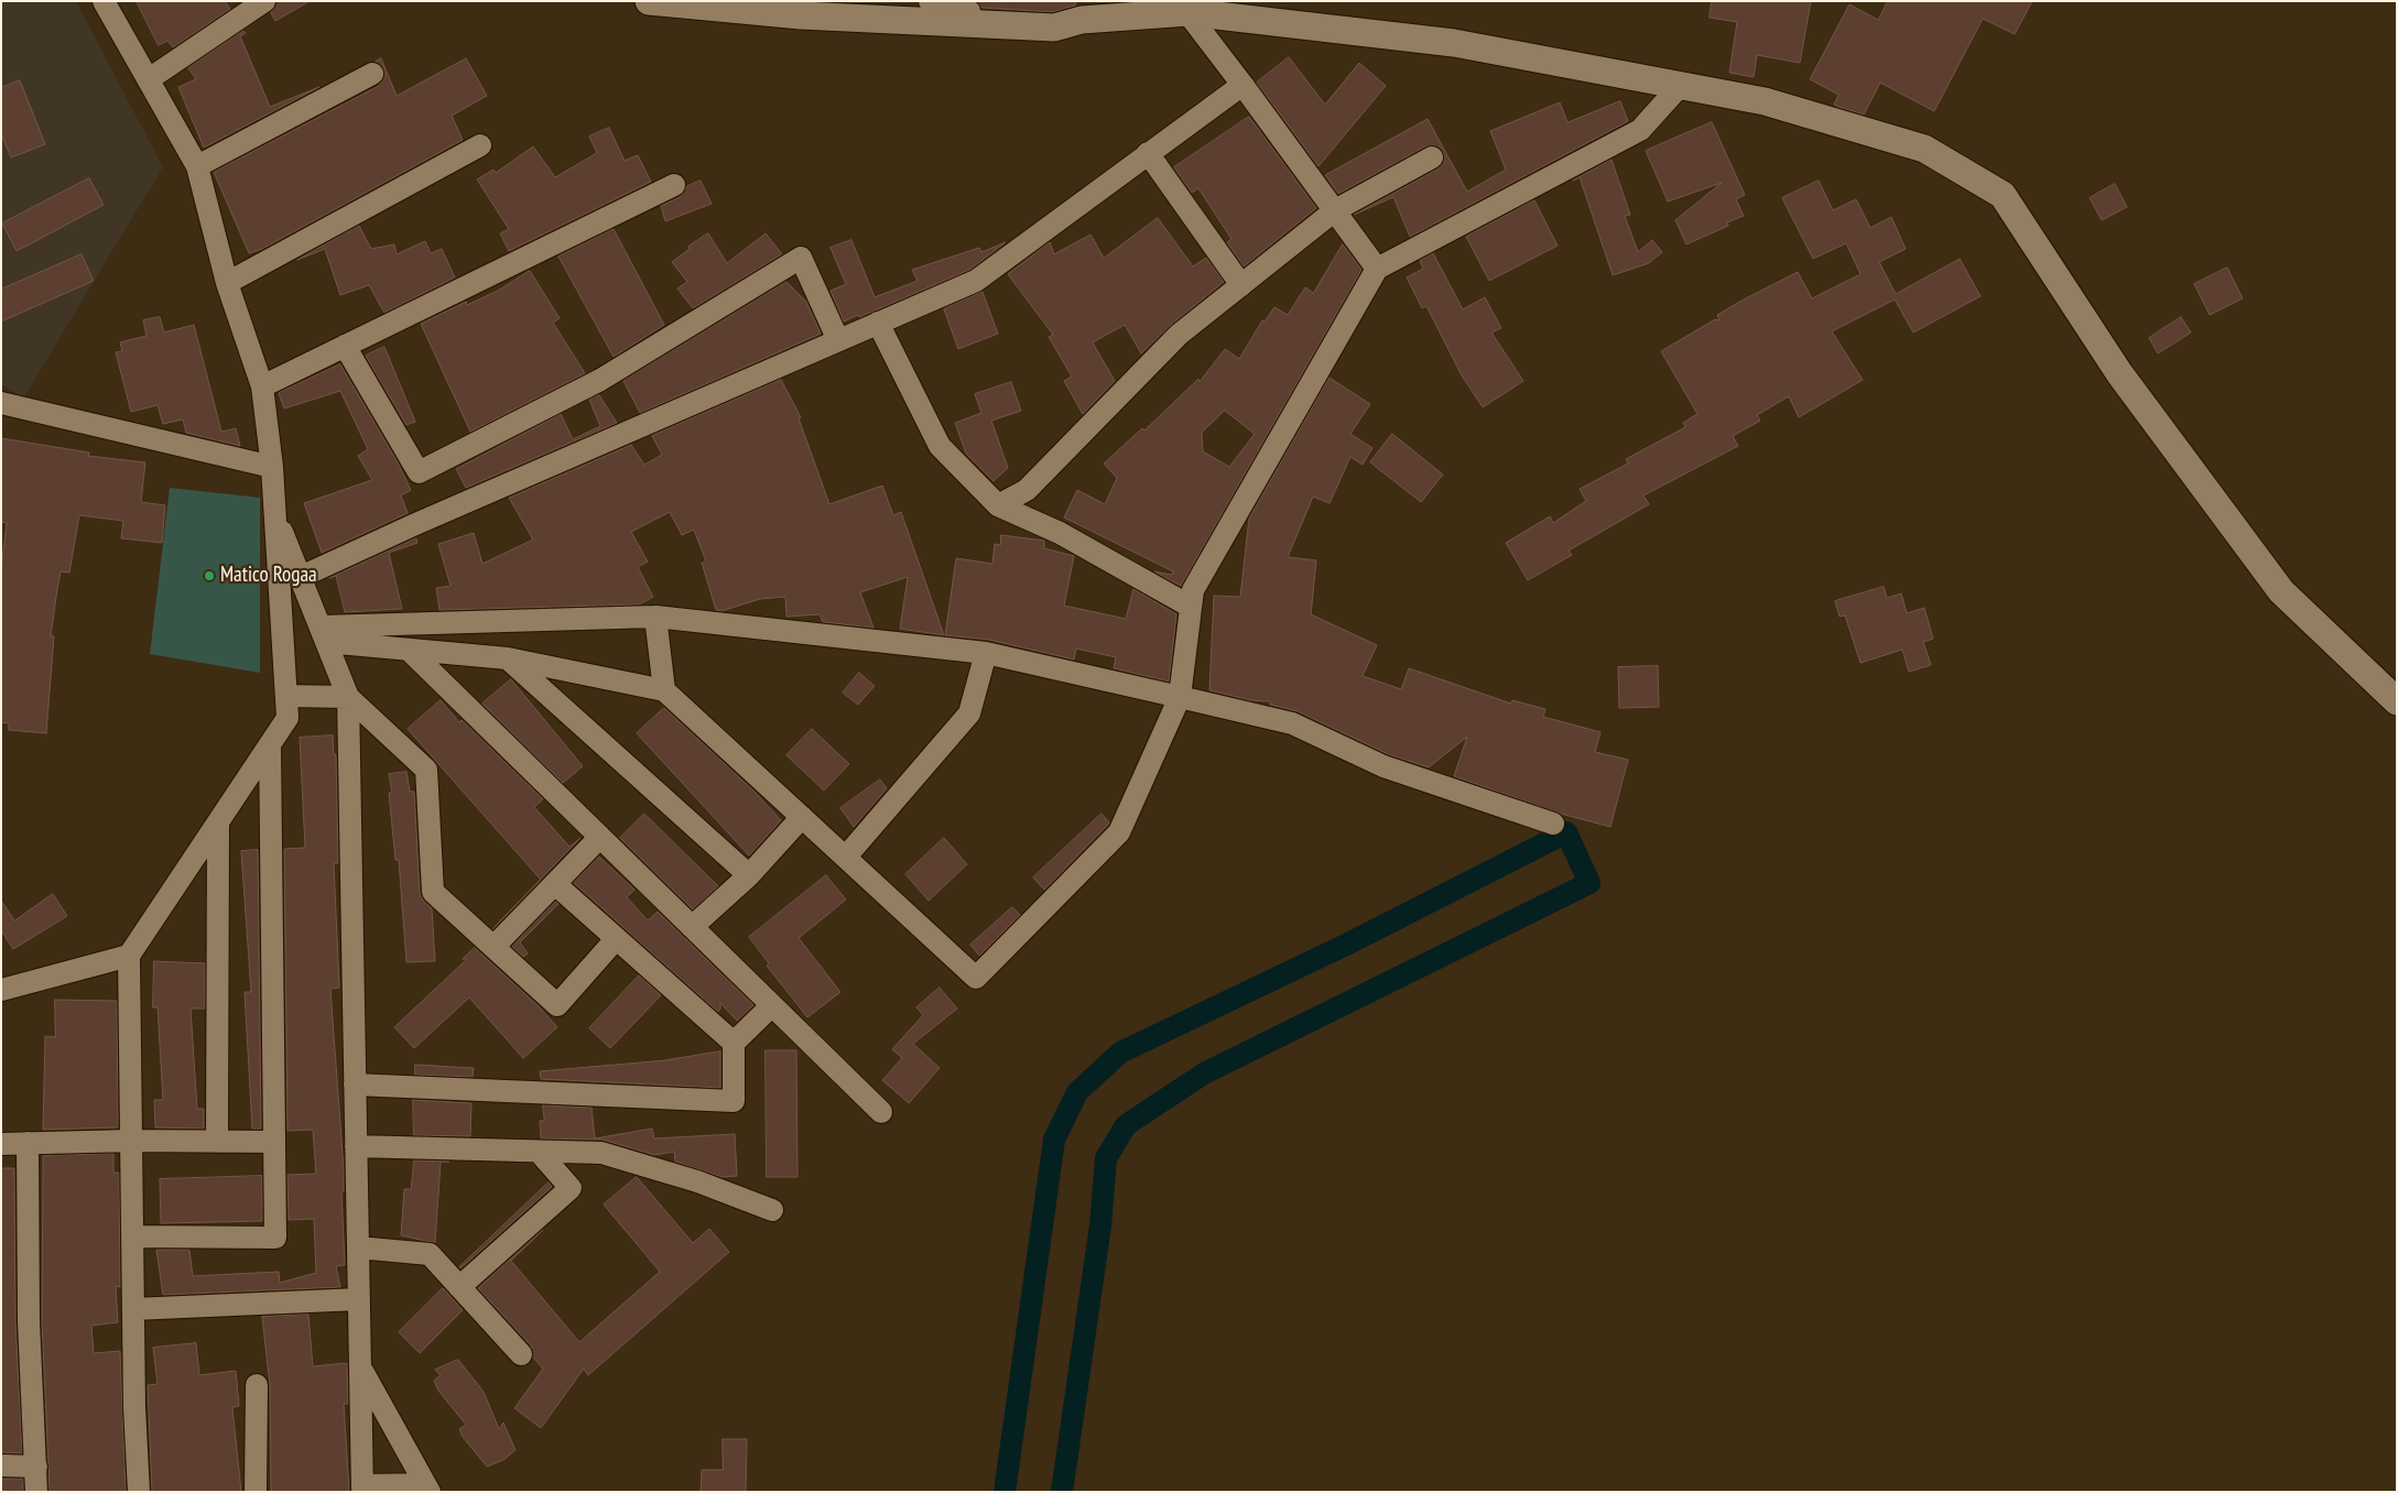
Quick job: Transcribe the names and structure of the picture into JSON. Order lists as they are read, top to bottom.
{
  "places": ["Matico Rogaa"]
}
